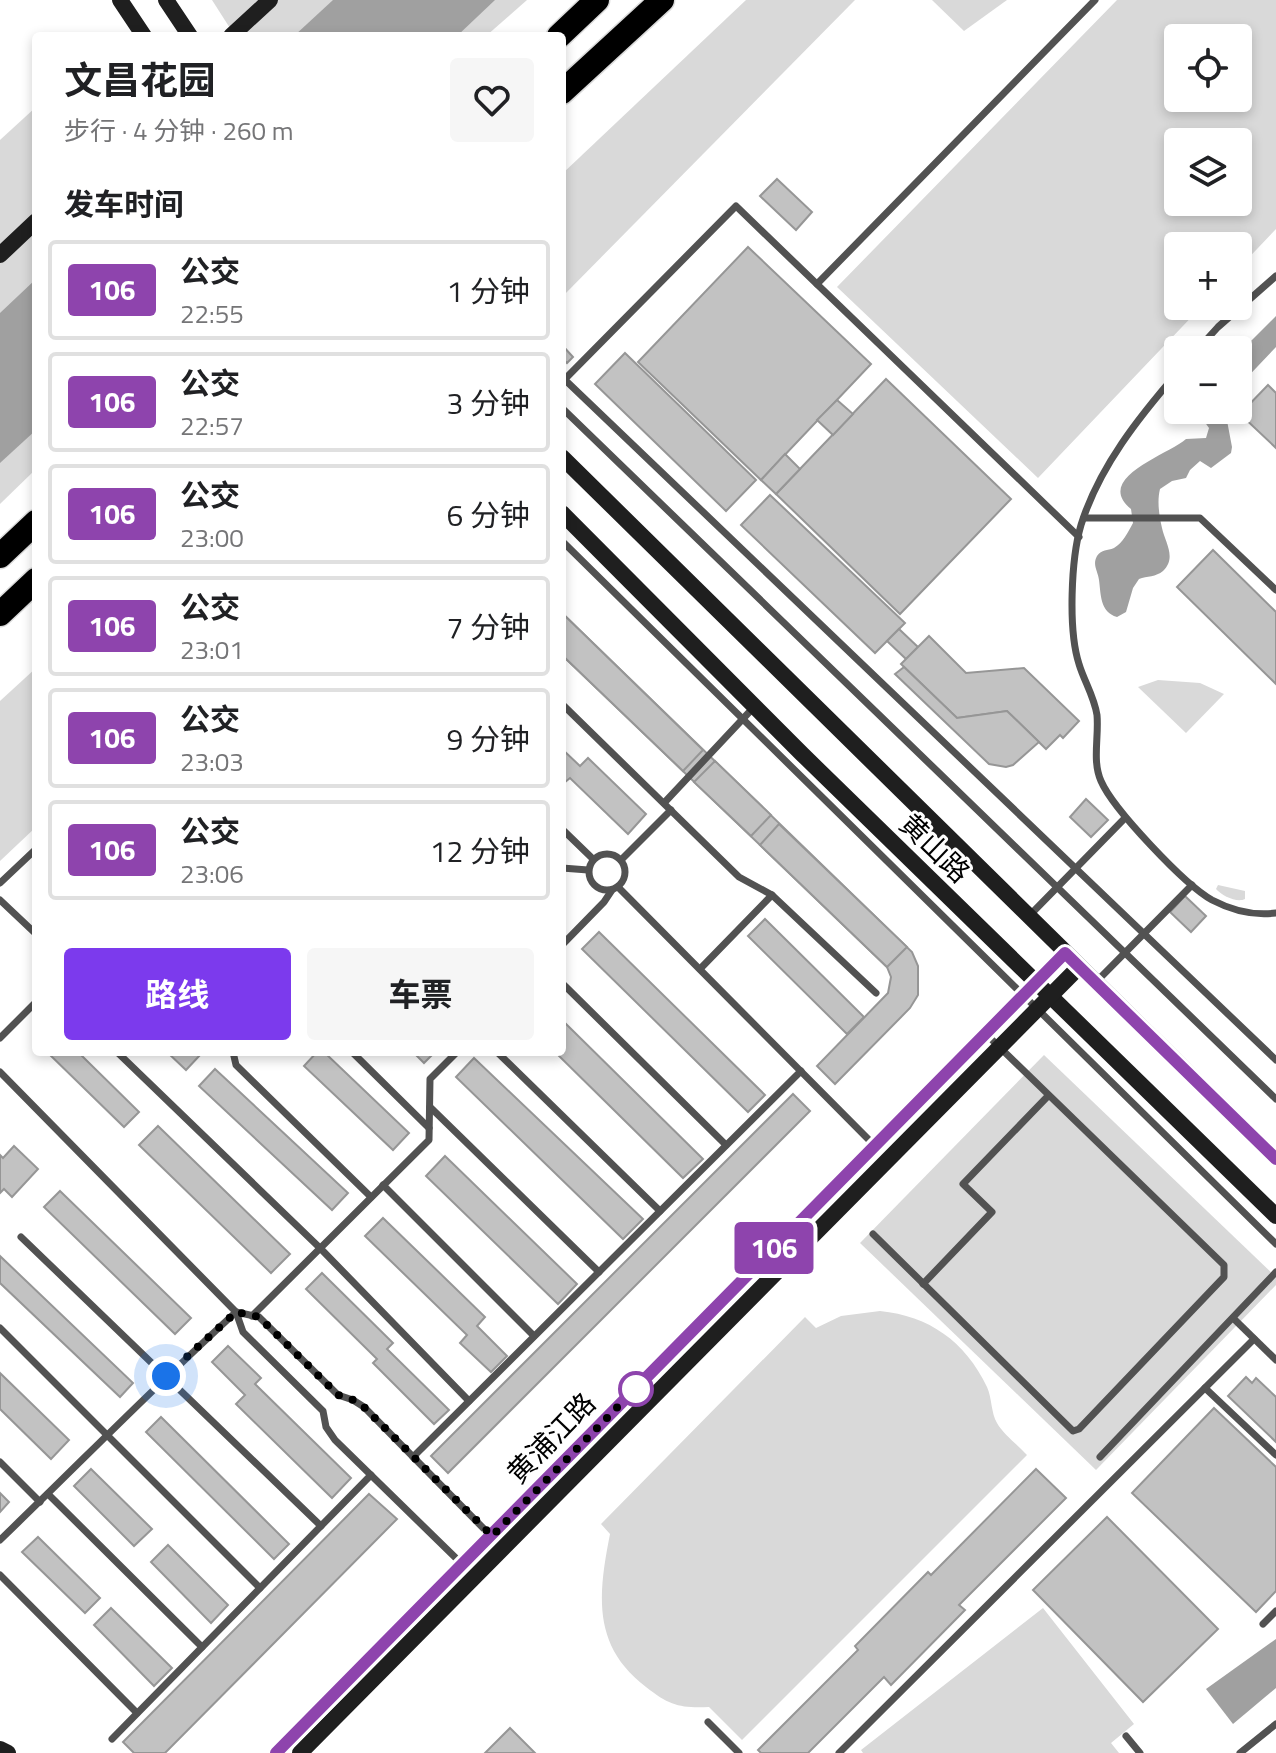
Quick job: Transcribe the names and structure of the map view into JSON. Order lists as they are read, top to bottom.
{
  "streets": {
    "street": ["黄山路", "黄浦江路"]
  },
  "crossings": [
    ["黄山路", "黄浦江路"]
  ],
  "lines": ["bus line 106"],
  "page": {
    "on_map": "106",
    "map_buttons": ["+", "−"],
    "heading": [
      ["文昌花园", "步行 · 4 分钟 · 260 m"],
      "发车时间"
    ],
    "list": [
      {
        "mark": "106",
        "name": "公交",
        "note": "22:55",
        "value": "1 分钟"
      },
      {
        "mark": "106",
        "name": "公交",
        "note": "22:57",
        "value": "3 分钟"
      },
      {
        "mark": "106",
        "name": "公交",
        "note": "23:00",
        "value": "6 分钟"
      },
      {
        "mark": "106",
        "name": "公交",
        "note": "23:01",
        "value": "7 分钟"
      },
      {
        "mark": "106",
        "name": "公交",
        "note": "23:03",
        "value": "9 分钟"
      },
      {
        "mark": "106",
        "name": "公交",
        "note": "23:06",
        "value": "12 分钟"
      }
    ],
    "buttons": ["路线", "车票"]
  }
}
